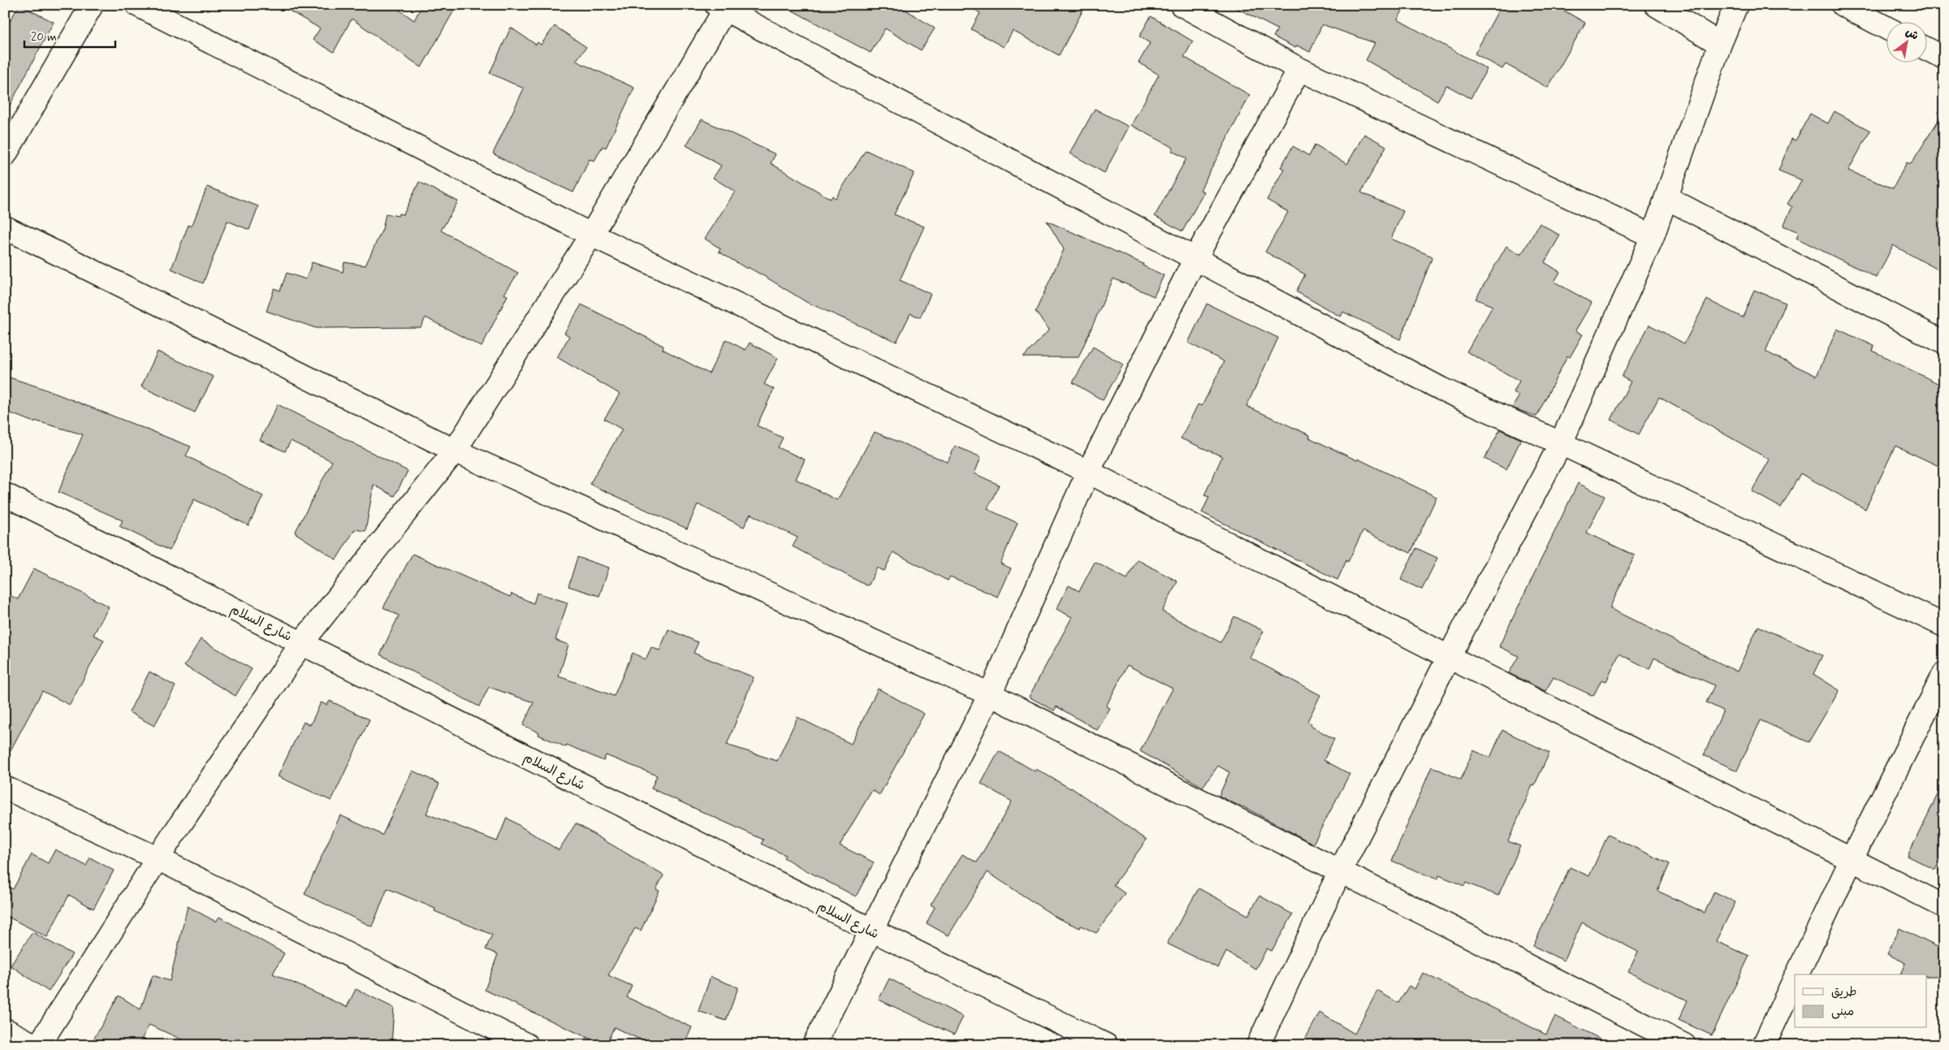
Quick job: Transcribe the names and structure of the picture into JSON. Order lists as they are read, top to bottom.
{
  "streets": {
    "street": ["شارع السلام"]
  },
  "legend": ["طريق", "مبنى"],
  "scale_bar": "20 m",
  "north": "top right"
}
